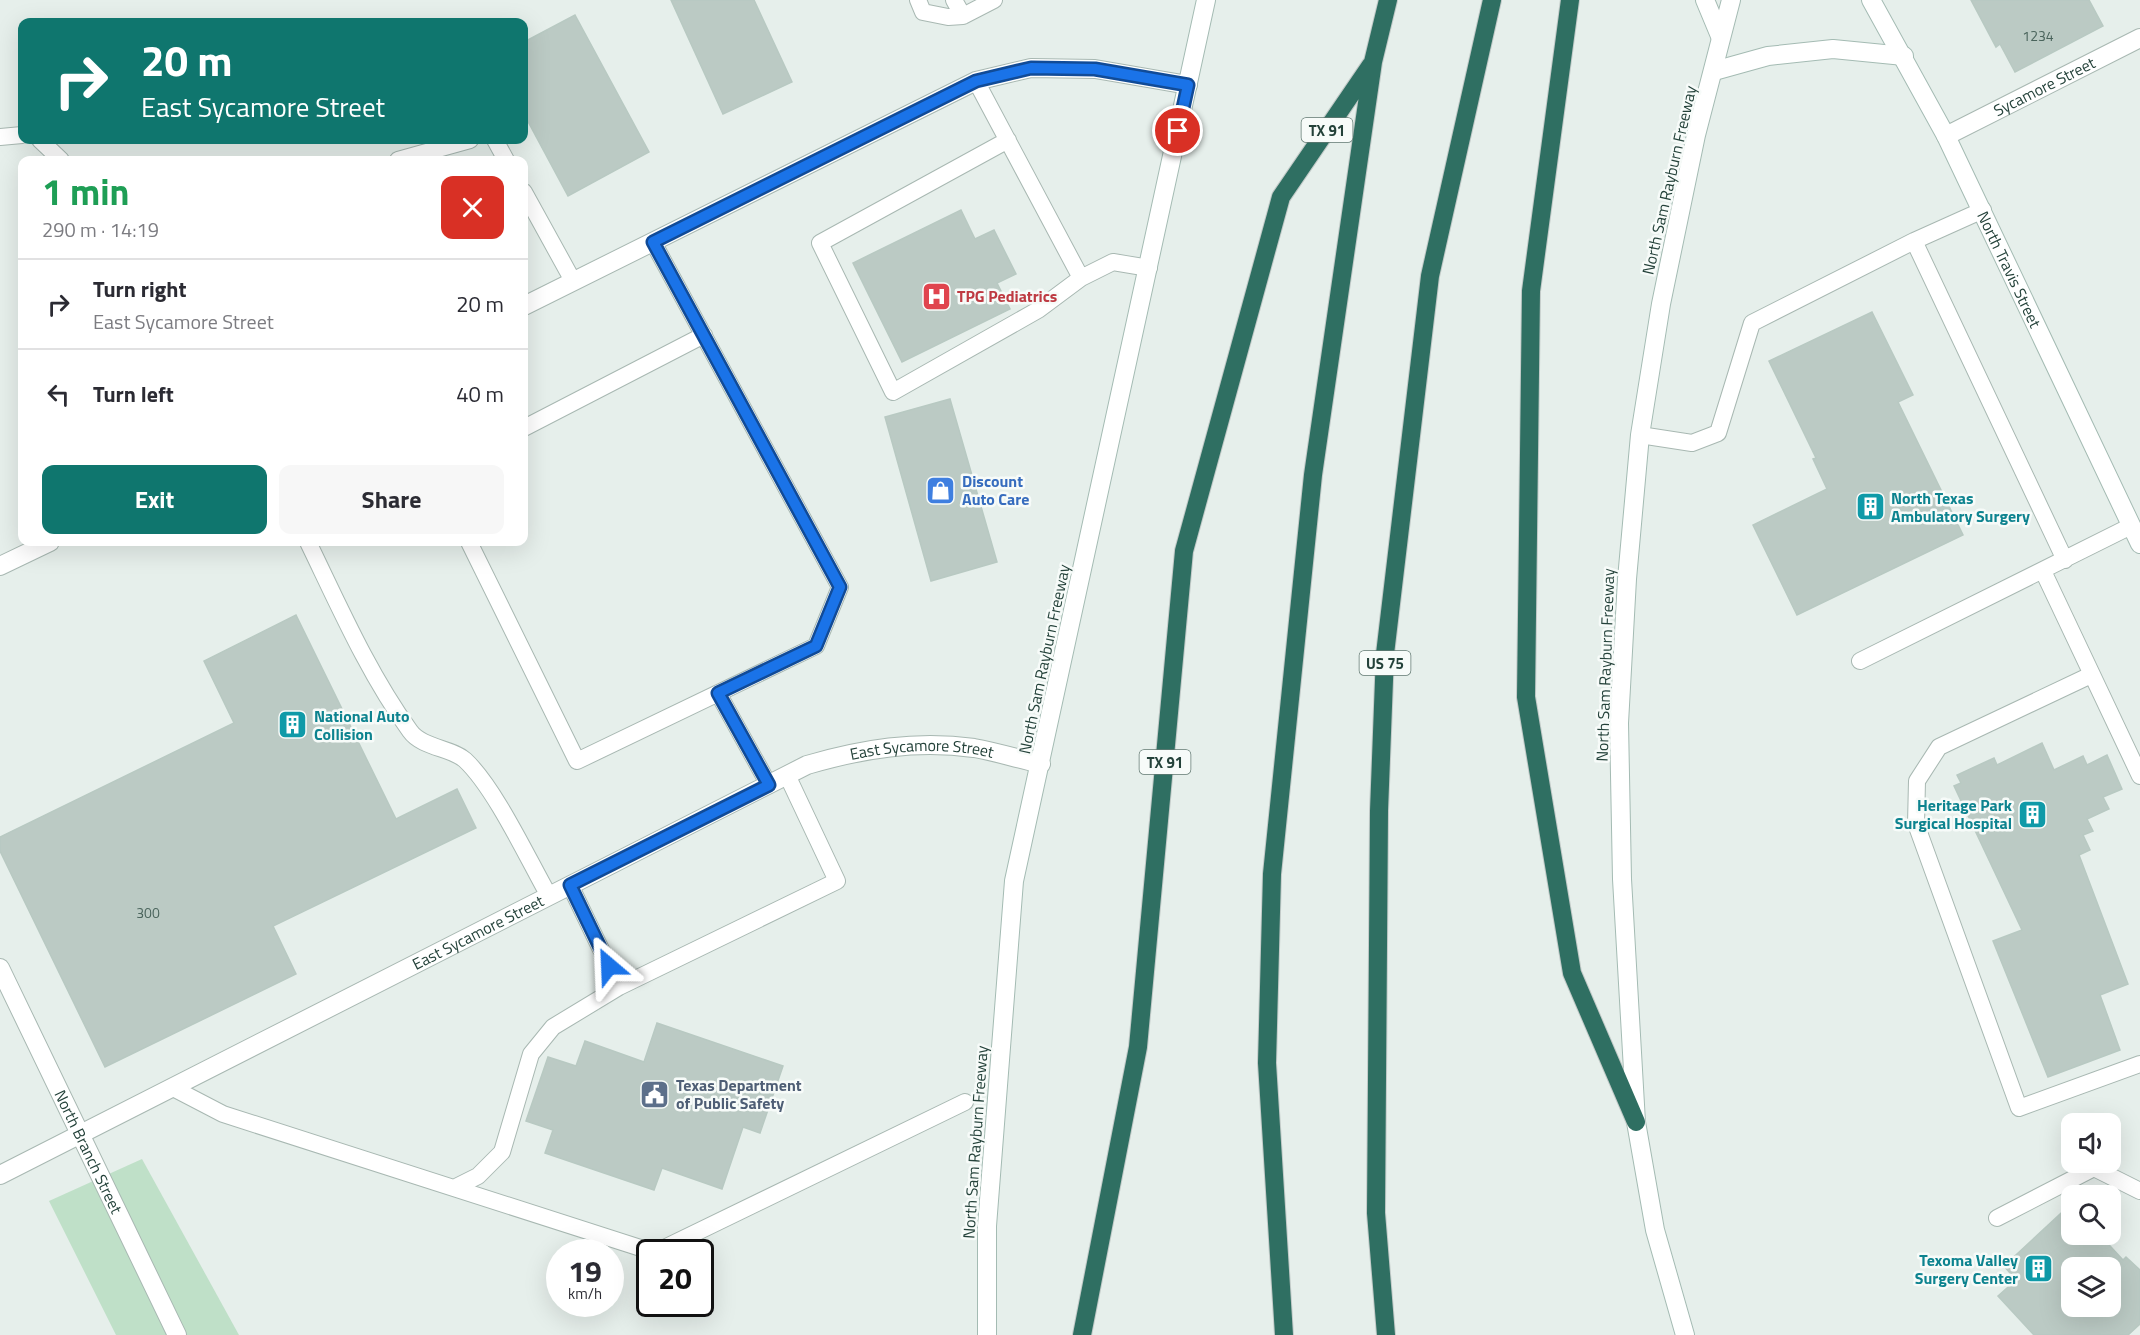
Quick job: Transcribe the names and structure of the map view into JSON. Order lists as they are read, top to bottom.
{
  "streets": {
    "highway": ["TX 91", "US 75"],
    "main road": [
      "Sycamore Street",
      "North Sam Rayburn Freeway",
      "North Travis Street",
      "East Sycamore Street",
      "North Branch Street"
    ]
  },
  "crossings": [
    ["Sycamore Street", "North Travis Street"],
    ["North Sam Rayburn Freeway", "East Sycamore Street"],
    ["East Sycamore Street", "North Branch Street"]
  ],
  "places": {
    "hospital": ["TPG Pediatrics"],
    "shop": ["Discount Auto Care"],
    "building": [
      "North Texas Ambulatory Surgery",
      "National Auto Collision",
      "Heritage Park Surgical Hospital",
      "Texoma Valley Surgery Center"
    ],
    "public building": ["Texas Department of Public Safety"]
  },
  "house_numbers": ["1234", "300"],
  "page": {
    "turn": ["20 m", "East Sycamore Street"],
    "heading": ["1 min", "290 m · 14:19"],
    "list": [
      {
        "name": "Turn right",
        "note": "East Sycamore Street",
        "value": "20 m"
      },
      {
        "name": "Turn left",
        "value": "40 m"
      }
    ],
    "buttons": ["Exit", "Share"],
    "speed": "19 km/h",
    "limit": "20"
  }
}
